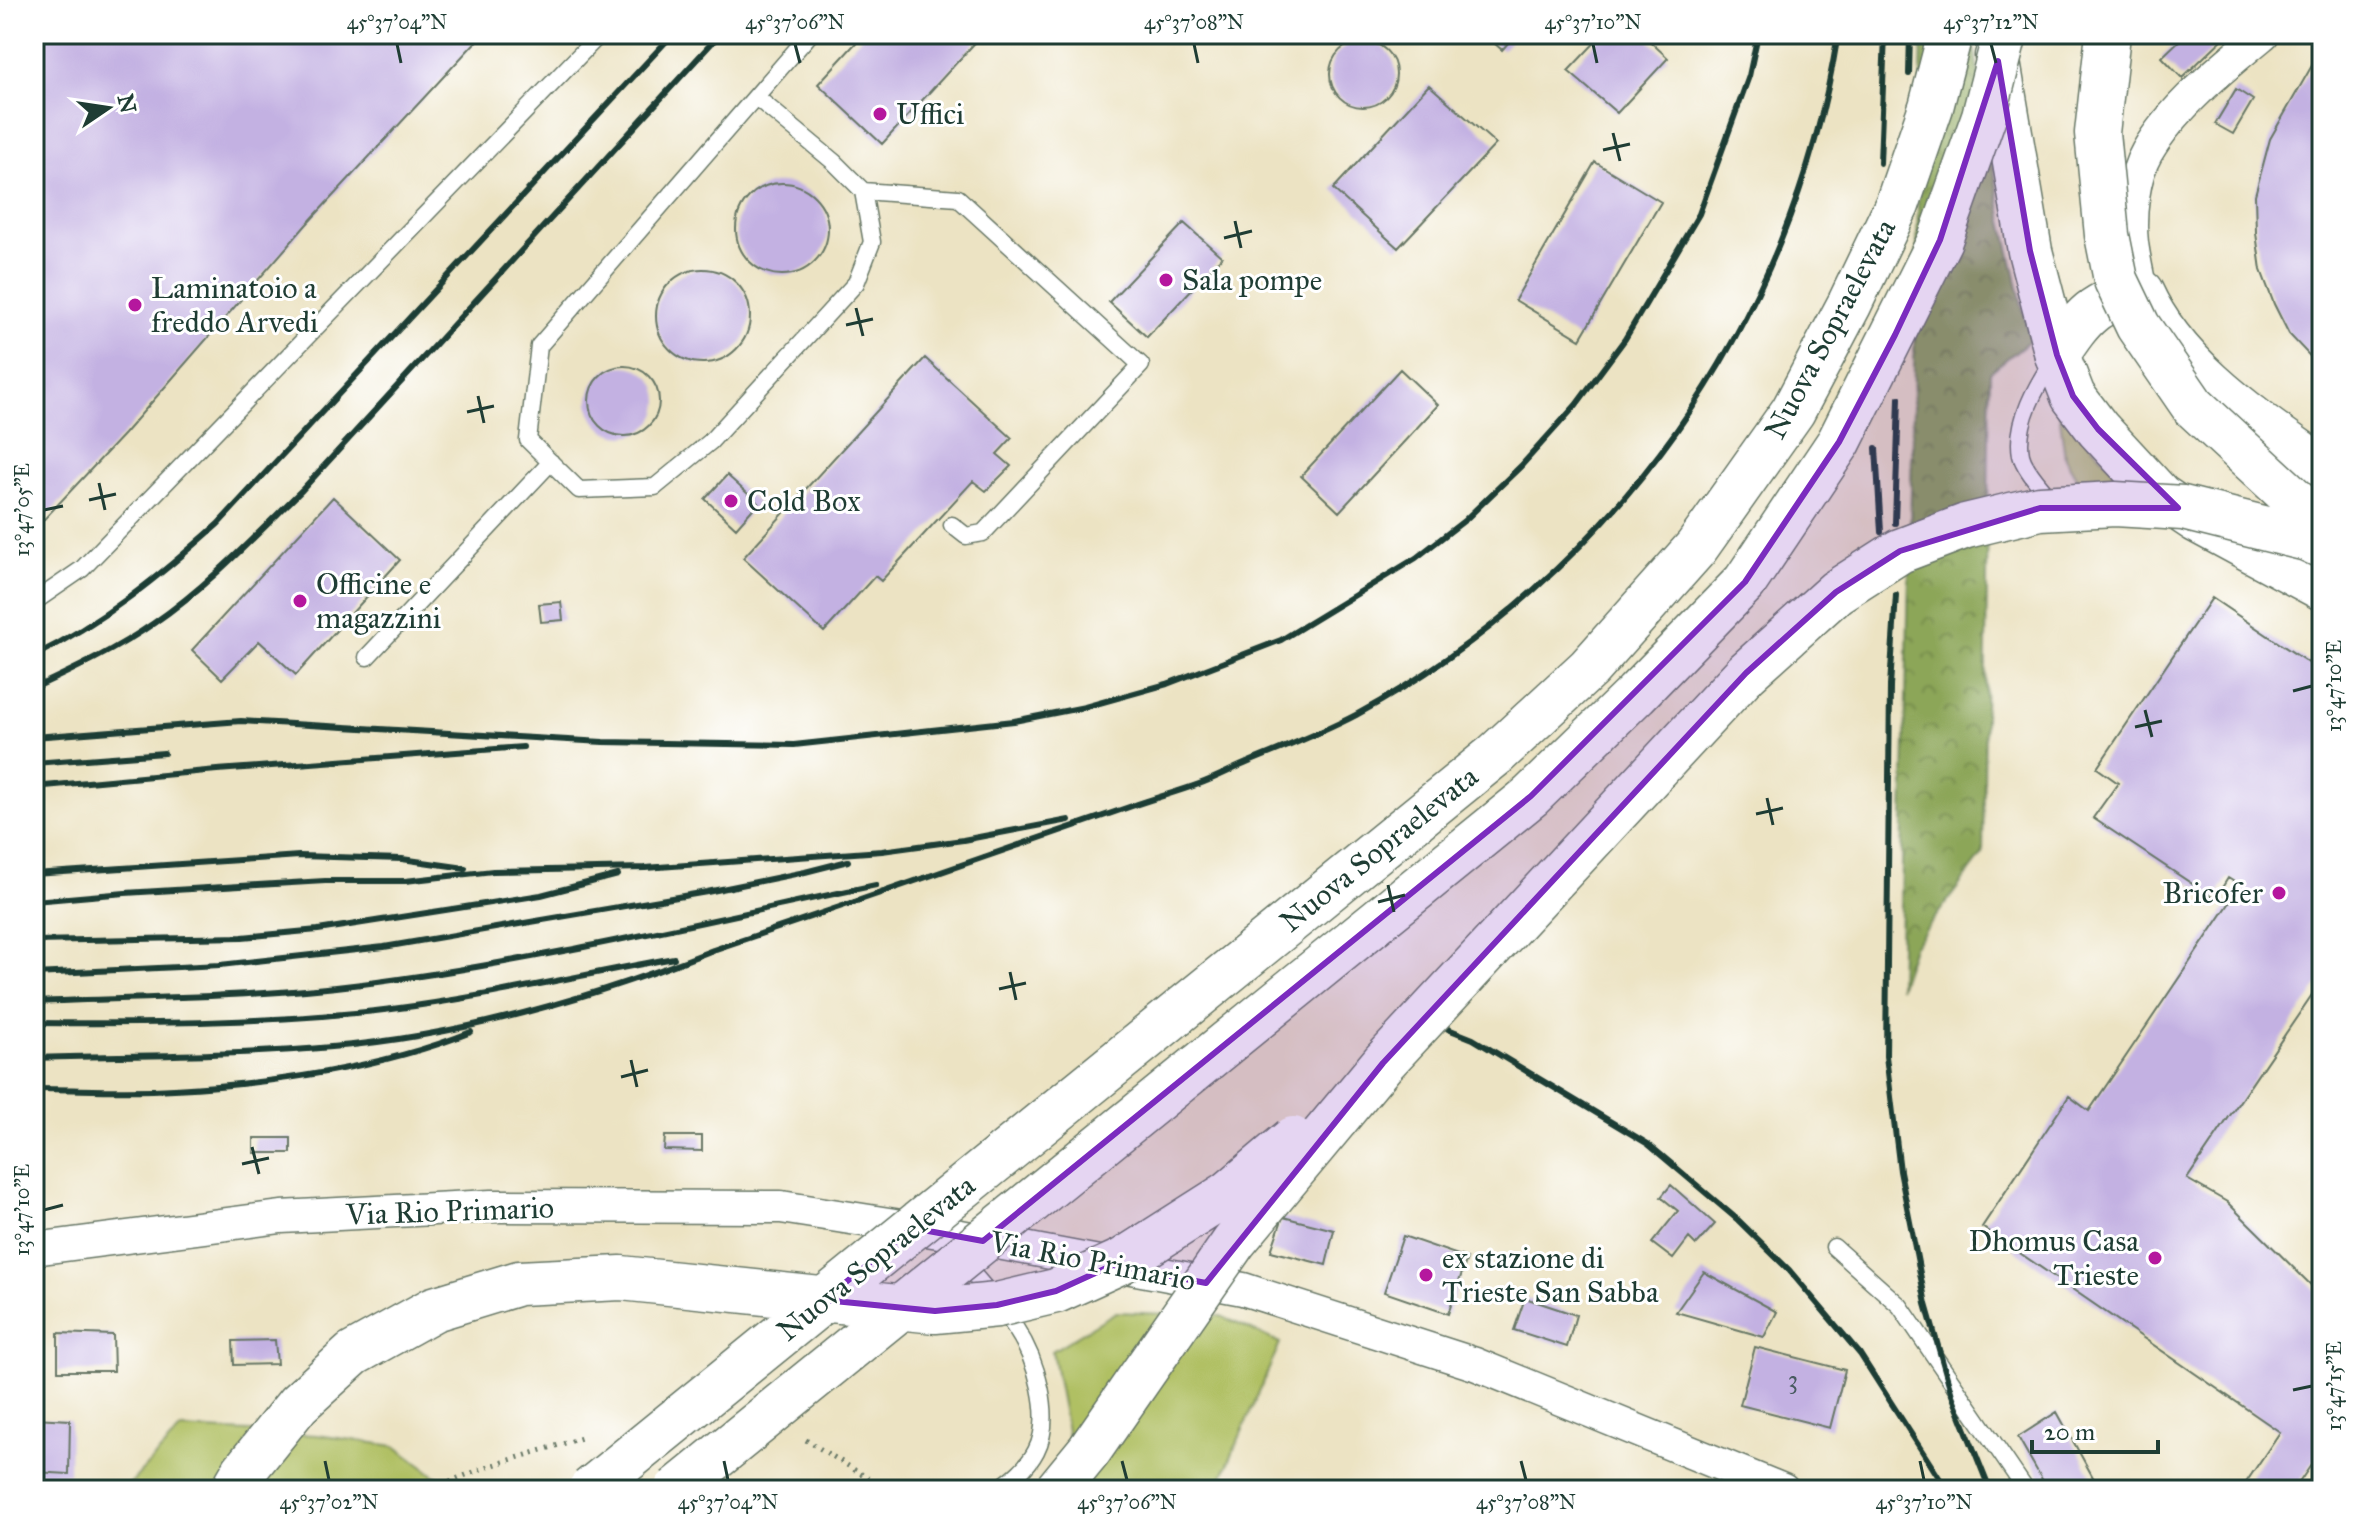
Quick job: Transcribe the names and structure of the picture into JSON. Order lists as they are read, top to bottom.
{
  "streets": {
    "main road": ["Nuova Sopraelevata"],
    "street": ["Via Rio Primario"]
  },
  "places": [
    "Uffici",
    "Sala pompe",
    "Laminatoio a freddo Arvedi",
    "Cold Box",
    "Officine e magazzini",
    "Bricofer",
    "Dhomus Casa Trieste",
    "ex stazione di Trieste San Sabba"
  ],
  "house_numbers": ["3"],
  "scale_bar": "20 m",
  "north": "right",
  "coordinates": [
    "45°37'04\"N",
    "45°37'06\"N",
    "45°37'08\"N",
    "45°37'10\"N",
    "45°37'12\"N",
    "13°47'05\"E",
    "13°47'10\"E",
    "13°47'15\"E",
    "45°37'02\"N"
  ]
}
